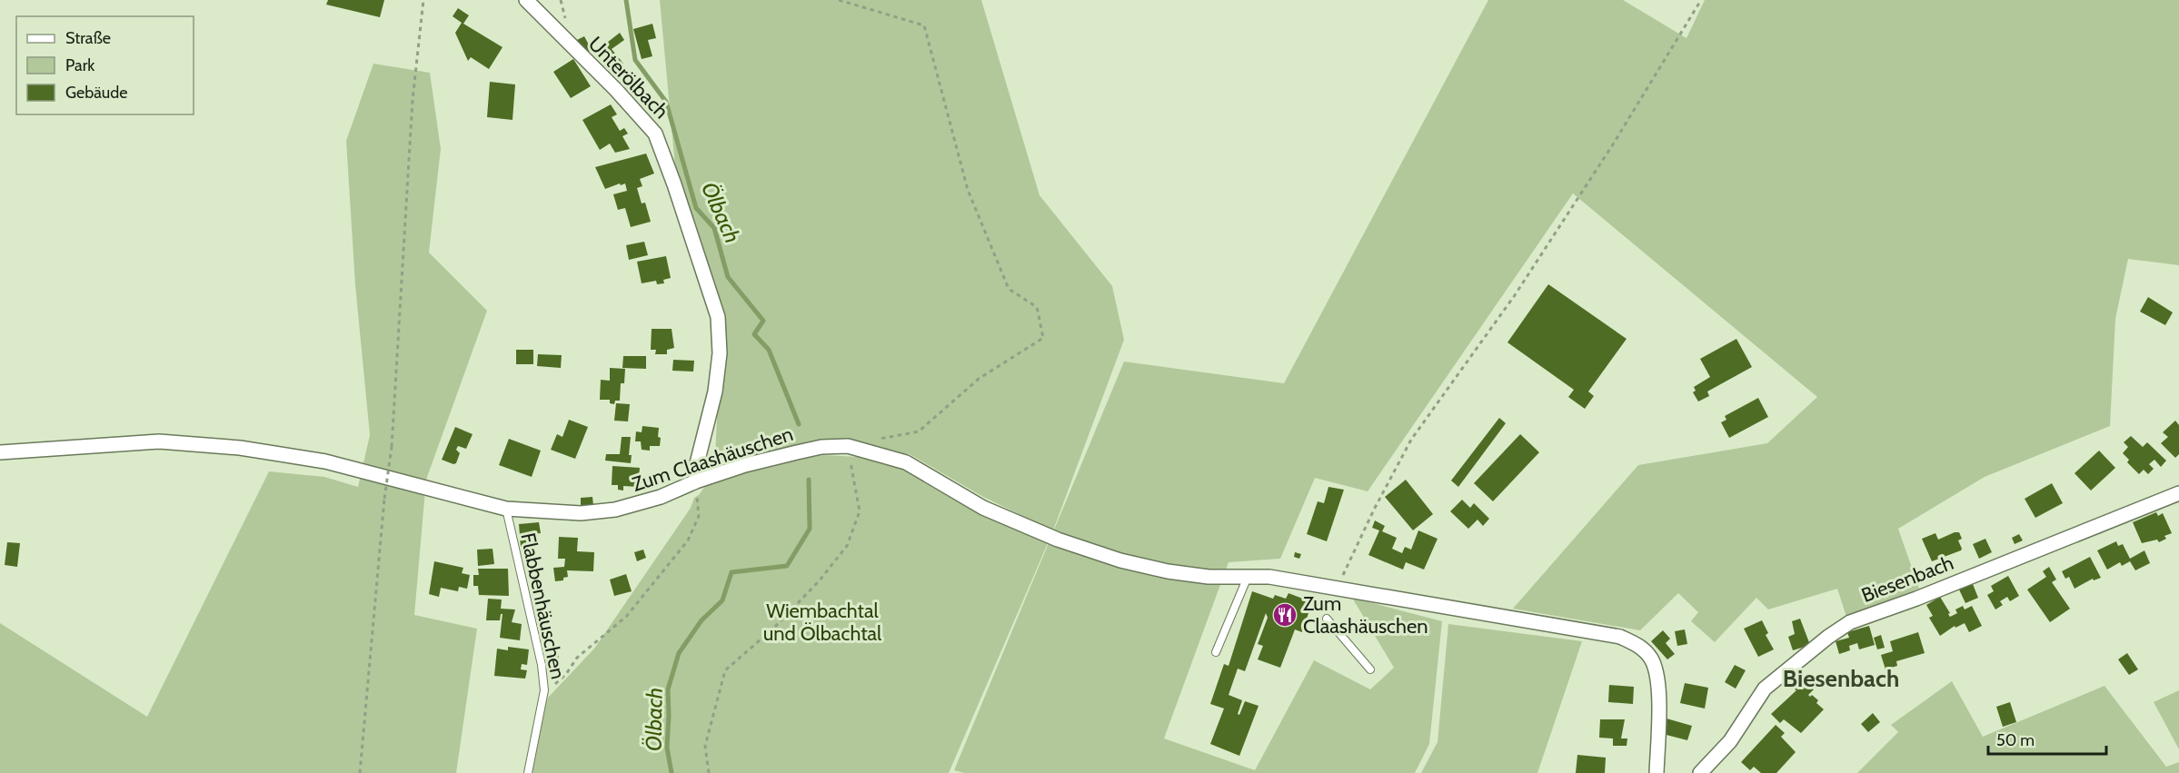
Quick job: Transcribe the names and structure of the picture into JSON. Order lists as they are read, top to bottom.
{
  "streets": {
    "street": ["Unterölbach", "Zum Claashäuschen", "Biesenbach"],
    "lane": ["Flabbenhäuschen"]
  },
  "crossings": [
    ["Unterölbach", "Zum Claashäuschen"],
    ["Zum Claashäuschen", "Flabbenhäuschen"]
  ],
  "districts": ["Biesenbach"],
  "water": ["Ölbach"],
  "parks": ["Wiembachtal und Ölbachtal"],
  "places": {
    "restaurant": ["Zum Claashäuschen"]
  },
  "legend": ["Straße", "Park", "Gebäude"],
  "scale_bar": "50 m"
}
